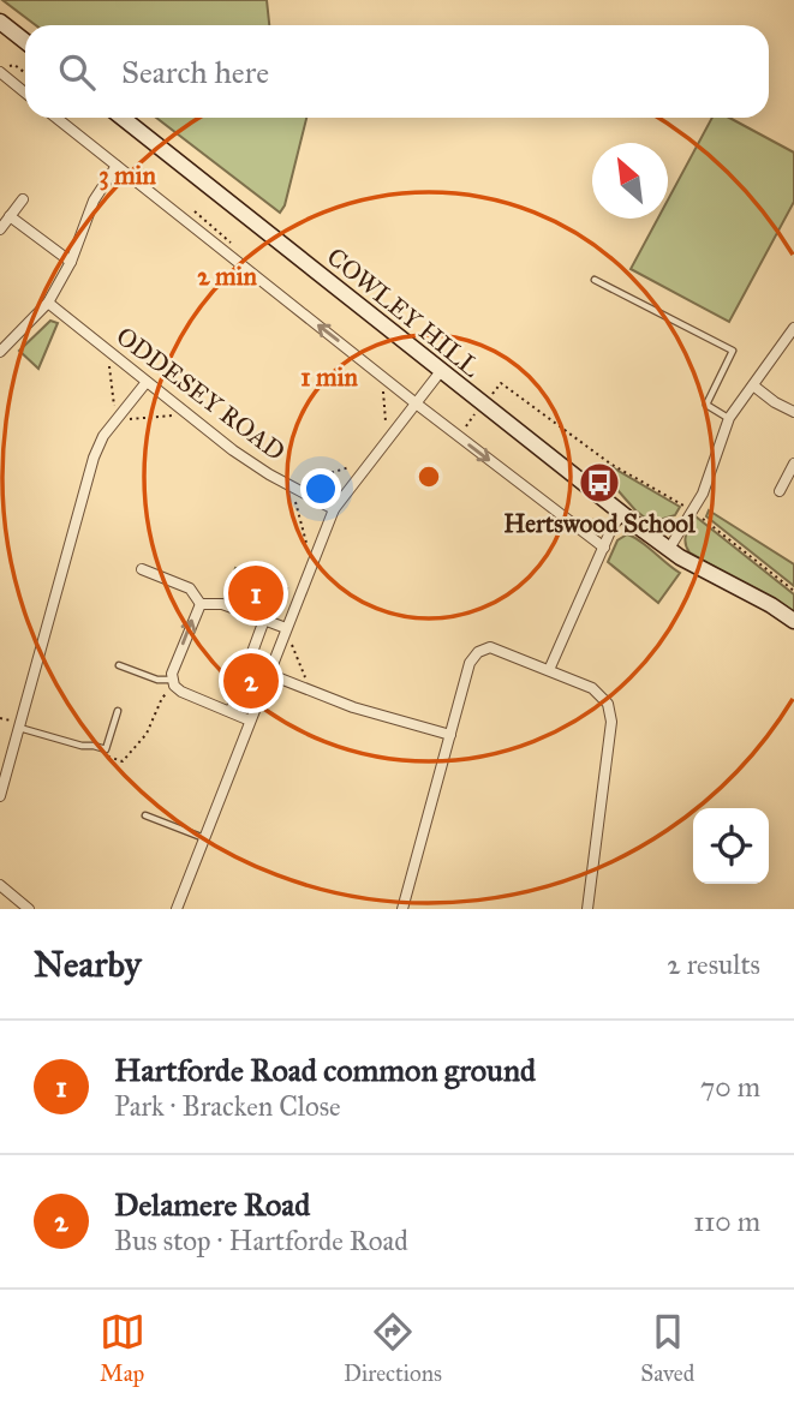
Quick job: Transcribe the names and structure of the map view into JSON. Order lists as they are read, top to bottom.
{
  "streets": {
    "main road": ["COWLEY HILL"],
    "street": ["ODDESEY ROAD"]
  },
  "places": {
    "bus stop": ["Hertswood School"]
  },
  "north": "top left",
  "page": {
    "search": "Search here",
    "pins": ["1", "2"],
    "heading": ["Nearby", "2 results"],
    "list": [
      {
        "mark": "1",
        "name": "Hartforde Road common ground",
        "note": "Park · Bracken Close",
        "value": "70 m"
      },
      {
        "mark": "2",
        "name": "Delamere Road",
        "note": "Bus stop · Hartforde Road",
        "value": "110 m"
      }
    ],
    "nav": ["Map", "Directions", "Saved"]
  },
  "rings": ["3 min", "2 min", "1 min"]
}
